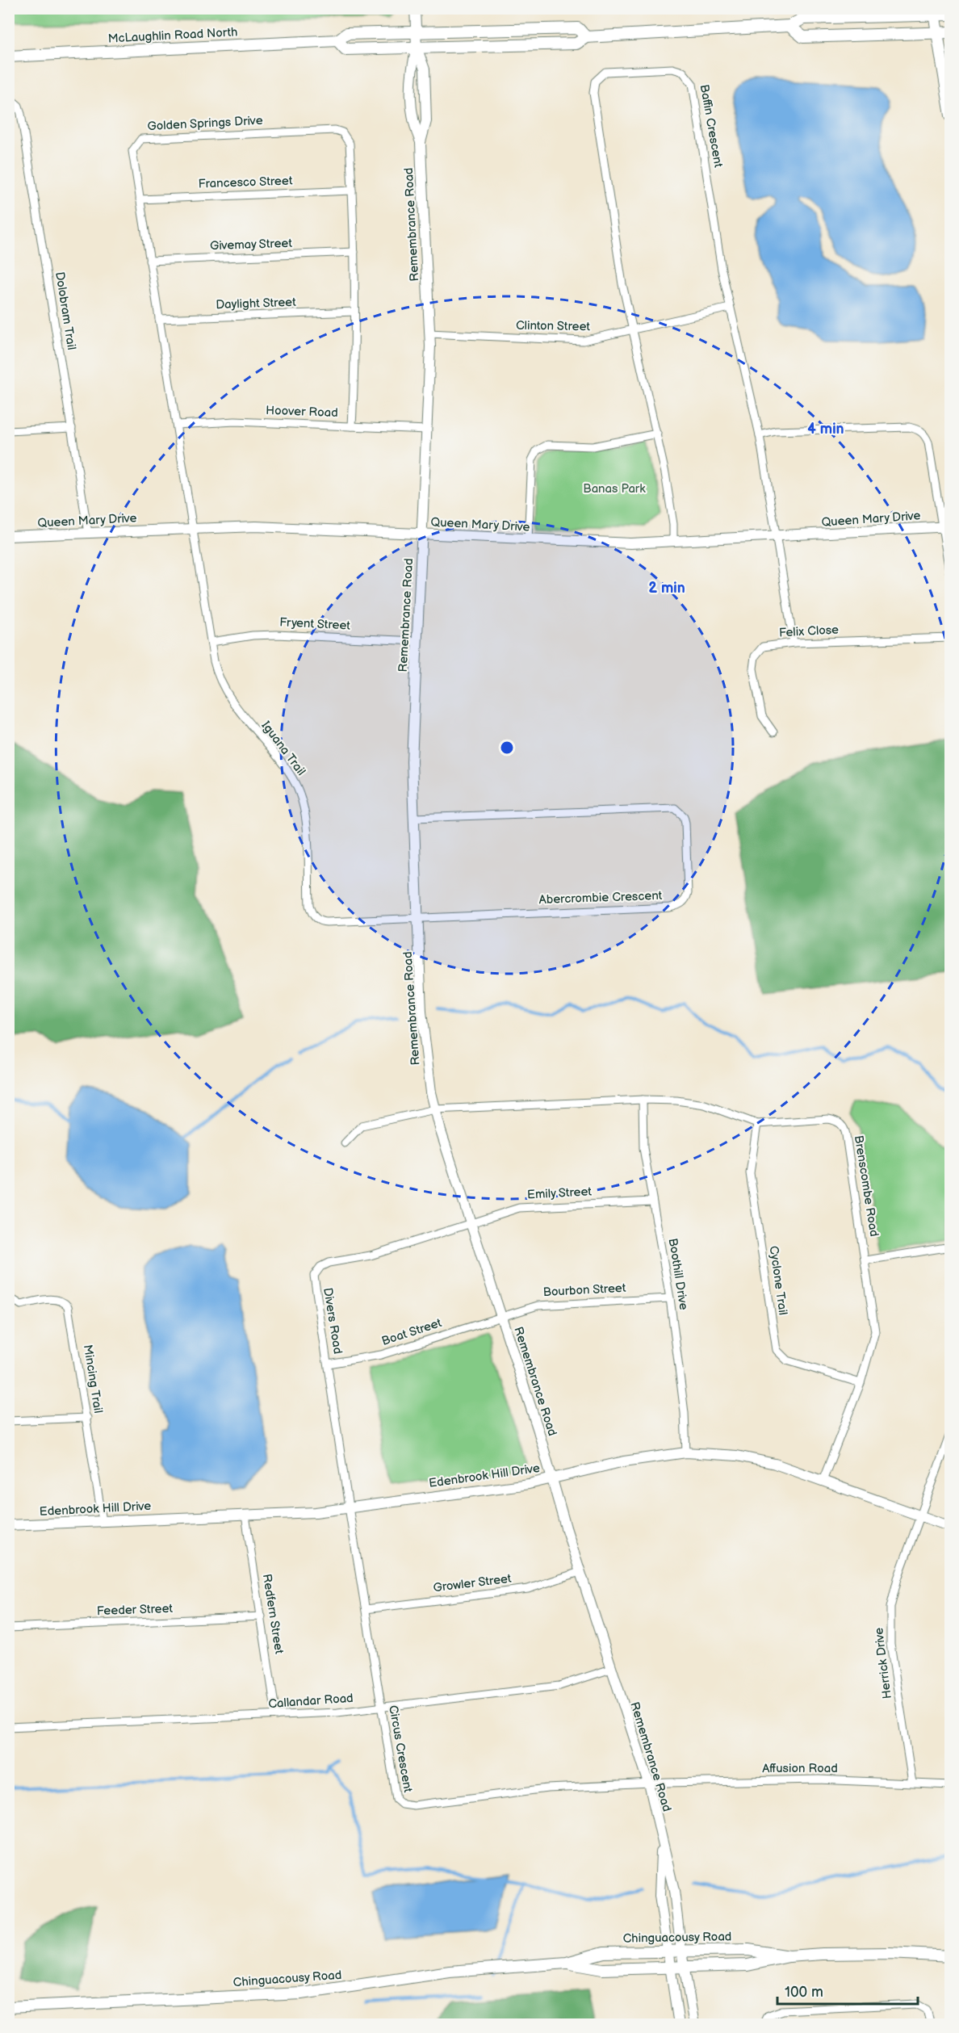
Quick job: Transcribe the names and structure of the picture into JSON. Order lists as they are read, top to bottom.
{
  "streets": {
    "main road": ["McLaughlin Road North", "Chinguacousy Road"],
    "street": [
      "Golden Springs Drive",
      "Baffin Crescent",
      "Francesco Street",
      "Remembrance Road",
      "Givemay Street",
      "Daylight Street",
      "Dolobram Trail",
      "Clinton Street",
      "Hoover Road",
      "Queen Mary Drive",
      "Fryent Street",
      "Felix Close",
      "Iguana Trail",
      "Abercrombie Crescent",
      "Brenscombe Road",
      "Emily Street",
      "Boothill Drive",
      "Cyclone Trail",
      "Bourbon Street",
      "Divers Road",
      "Boat Street",
      "Mincing Trail",
      "Edenbrook Hill Drive",
      "Growler Street",
      "Feeder Street",
      "Redfern Street",
      "Herrick Drive",
      "Callandar Road",
      "Circus Crescent",
      "Affusion Road"
    ]
  },
  "crossings": [
    ["McLaughlin Road North", "Remembrance Road"],
    ["Golden Springs Drive", "Francesco Street"],
    ["Golden Springs Drive", "Givemay Street"],
    ["Golden Springs Drive", "Daylight Street"],
    ["Golden Springs Drive", "Hoover Road"],
    ["Golden Springs Drive", "Queen Mary Drive"],
    ["Golden Springs Drive", "Iguana Trail"],
    ["Baffin Crescent", "Clinton Street"],
    ["Baffin Crescent", "Queen Mary Drive"],
    ["Baffin Crescent", "Felix Close"],
    ["Remembrance Road", "Clinton Street"],
    ["Remembrance Road", "Hoover Road"],
    ["Remembrance Road", "Queen Mary Drive"],
    ["Remembrance Road", "Fryent Street"],
    ["Remembrance Road", "Iguana Trail"],
    ["Remembrance Road", "Abercrombie Crescent"],
    ["Remembrance Road", "Brenscombe Road"],
    ["Remembrance Road", "Emily Street"],
    ["Remembrance Road", "Bourbon Street"],
    ["Remembrance Road", "Divers Road"],
    ["Remembrance Road", "Boat Street"],
    ["Remembrance Road", "Edenbrook Hill Drive"],
    ["Remembrance Road", "Growler Street"],
    ["Remembrance Road", "Callandar Road"],
    ["Remembrance Road", "Circus Crescent"],
    ["Remembrance Road", "Affusion Road"],
    ["Remembrance Road", "Chinguacousy Road"],
    ["Dolobram Trail", "Queen Mary Drive"],
    ["Queen Mary Drive", "Iguana Trail"],
    ["Fryent Street", "Iguana Trail"],
    ["Iguana Trail", "Abercrombie Crescent"],
    ["Brenscombe Road", "Boothill Drive"],
    ["Brenscombe Road", "Cyclone Trail"],
    ["Brenscombe Road", "Edenbrook Hill Drive"],
    ["Emily Street", "Boothill Drive"],
    ["Emily Street", "Divers Road"],
    ["Boothill Drive", "Bourbon Street"],
    ["Boothill Drive", "Edenbrook Hill Drive"],
    ["Bourbon Street", "Boat Street"],
    ["Divers Road", "Boat Street"],
    ["Divers Road", "Edenbrook Hill Drive"],
    ["Divers Road", "Circus Crescent"],
    ["Mincing Trail", "Edenbrook Hill Drive"],
    ["Edenbrook Hill Drive", "Redfern Street"],
    ["Edenbrook Hill Drive", "Herrick Drive"],
    ["Edenbrook Hill Drive", "Circus Crescent"],
    ["Growler Street", "Circus Crescent"],
    ["Feeder Street", "Redfern Street"],
    ["Redfern Street", "Callandar Road"],
    ["Herrick Drive", "Affusion Road"],
    ["Callandar Road", "Circus Crescent"],
    ["Circus Crescent", "Affusion Road"]
  ],
  "parks": ["Banas Park"],
  "scale_bar": "100 m",
  "rings": ["4 min", "2 min"]
}
